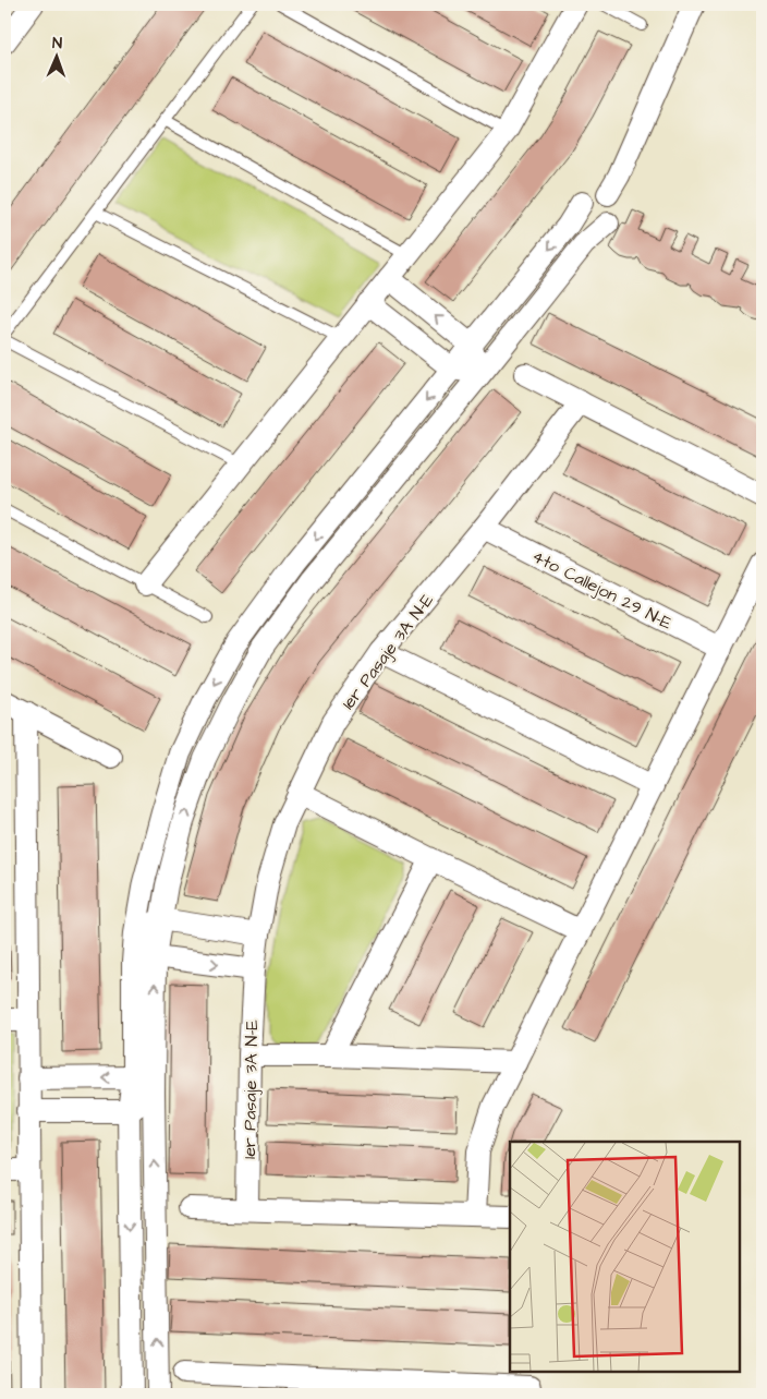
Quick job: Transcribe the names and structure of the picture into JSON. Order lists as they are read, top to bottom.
{
  "streets": {
    "street": ["4to Callejon 29 N-E", "1er Pasaje 3A N-E"]
  },
  "crossings": [
    ["4to Callejon 29 N-E", "1er Pasaje 3A N-E"]
  ],
  "north": "top"
}
